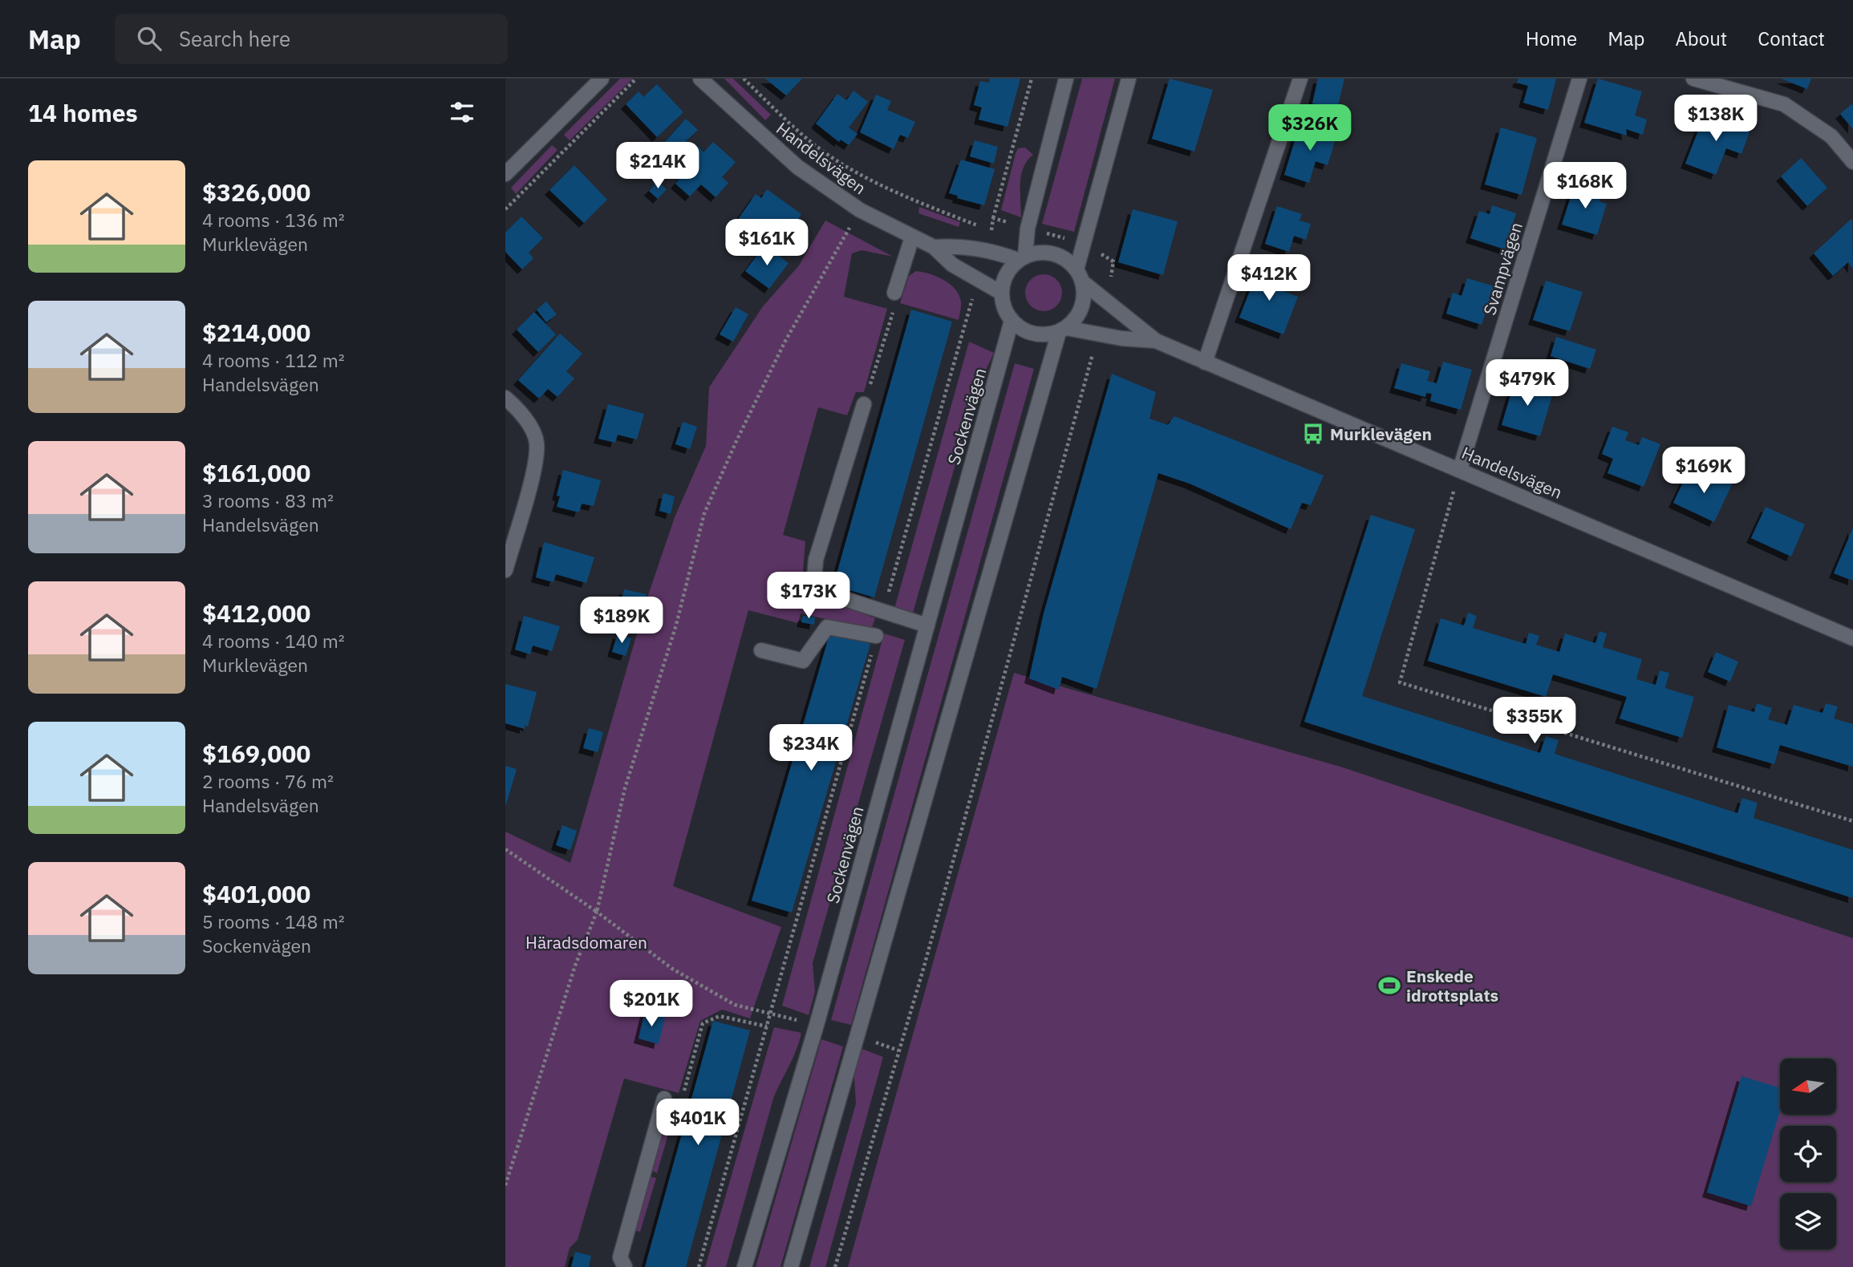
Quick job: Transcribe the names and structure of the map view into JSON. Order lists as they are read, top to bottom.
{
  "streets": {
    "street": ["Handelsvägen", "Svampvägen", "Sockenvägen"]
  },
  "crossings": [
    ["Handelsvägen", "Svampvägen"],
    ["Handelsvägen", "Sockenvägen"]
  ],
  "parks": ["Häradsdomaren"],
  "places": {
    "bus stop": ["Murklevägen"],
    "sports": ["Enskede idrottsplats"]
  },
  "north": "left",
  "page": {
    "header": "Map",
    "search": "Search here",
    "nav": [
      "Home",
      "Map",
      "About",
      "Contact"
    ],
    "heading": "14 homes",
    "price": [
      "$138K",
      "$326K",
      "$214K",
      "$168K",
      "$161K",
      "$412K",
      "$479K",
      "$169K",
      "$173K",
      "$189K",
      "$355K",
      "$234K",
      "$201K",
      "$401K"
    ],
    "list": [
      {
        "name": "$326,000",
        "note": "4 rooms · 136 m² · Murklevägen"
      },
      {
        "name": "$214,000",
        "note": "4 rooms · 112 m² · Handelsvägen"
      },
      {
        "name": "$161,000",
        "note": "3 rooms · 83 m² · Handelsvägen"
      },
      {
        "name": "$412,000",
        "note": "4 rooms · 140 m² · Murklevägen"
      },
      {
        "name": "$169,000",
        "note": "2 rooms · 76 m² · Handelsvägen"
      },
      {
        "name": "$401,000",
        "note": "5 rooms · 148 m² · Sockenvägen"
      }
    ]
  }
}
